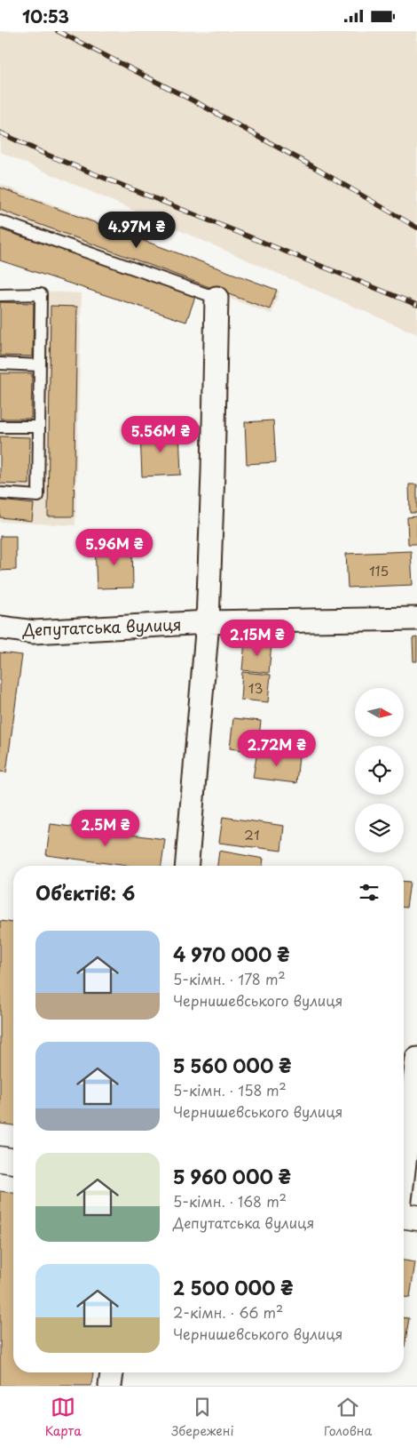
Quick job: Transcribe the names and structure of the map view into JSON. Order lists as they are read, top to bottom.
{
  "streets": {
    "street": ["Депутатська вулиця"]
  },
  "house_numbers": ["115", "13", "21"],
  "north": "right",
  "page": {
    "status": "10:53",
    "price": [
      "4.97M ₴",
      "5.56M ₴",
      "5.96M ₴",
      "2.15M ₴",
      "2.72M ₴",
      "2.5M ₴"
    ],
    "heading": "Об’єктів: 6",
    "list": [
      {
        "name": "4 970 000 ₴",
        "note": "5-кімн. · 178 m² · Чернишевського вулиця"
      },
      {
        "name": "5 560 000 ₴",
        "note": "5-кімн. · 158 m² · Чернишевського вулиця"
      },
      {
        "name": "5 960 000 ₴",
        "note": "5-кімн. · 168 m² · Депутатська вулиця"
      },
      {
        "name": "2 500 000 ₴",
        "note": "2-кімн. · 66 m² · Чернишевського вулиця"
      }
    ],
    "tabs": ["Карта", "Збережені", "Головна"]
  }
}
